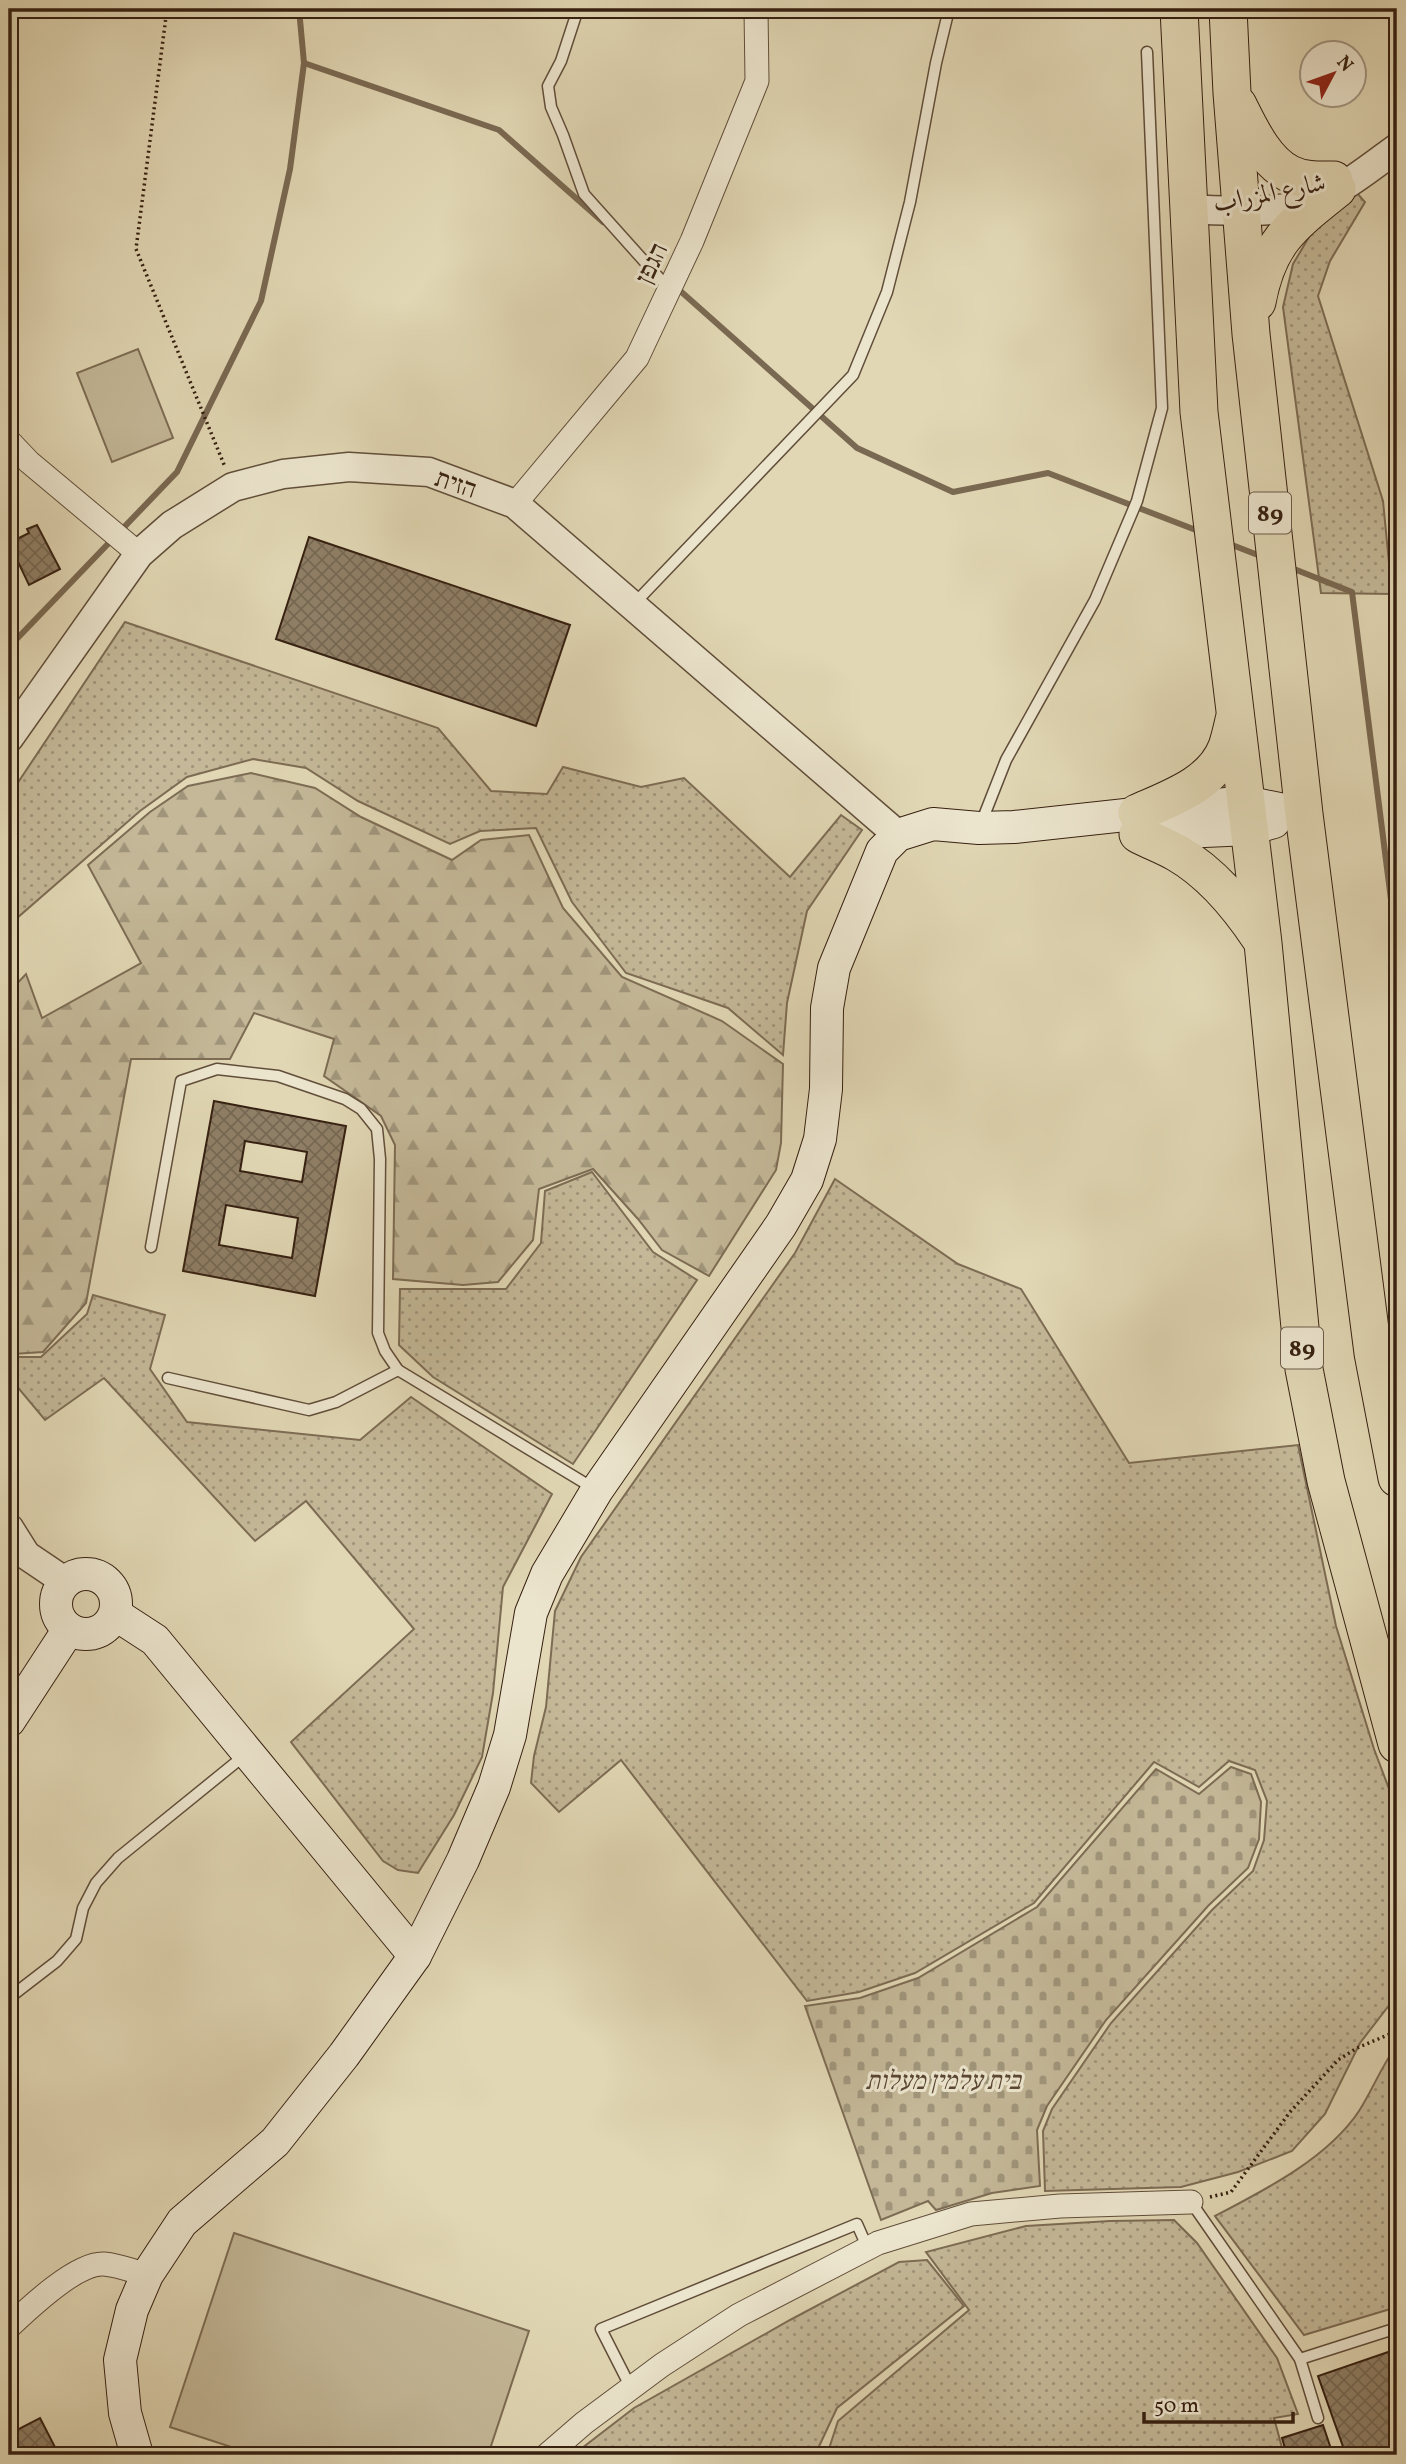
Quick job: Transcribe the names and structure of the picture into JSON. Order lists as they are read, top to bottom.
{
  "streets": {
    "highway": ["89"],
    "street": ["شارع المزراب", "הגפן", "הזית"]
  },
  "crossings": [
    ["شارع المزراب", "89"],
    ["הגפן", "הזית"]
  ],
  "parks": ["בית עלמין מעלות"],
  "scale_bar": "50 m",
  "north": "top right"
}
